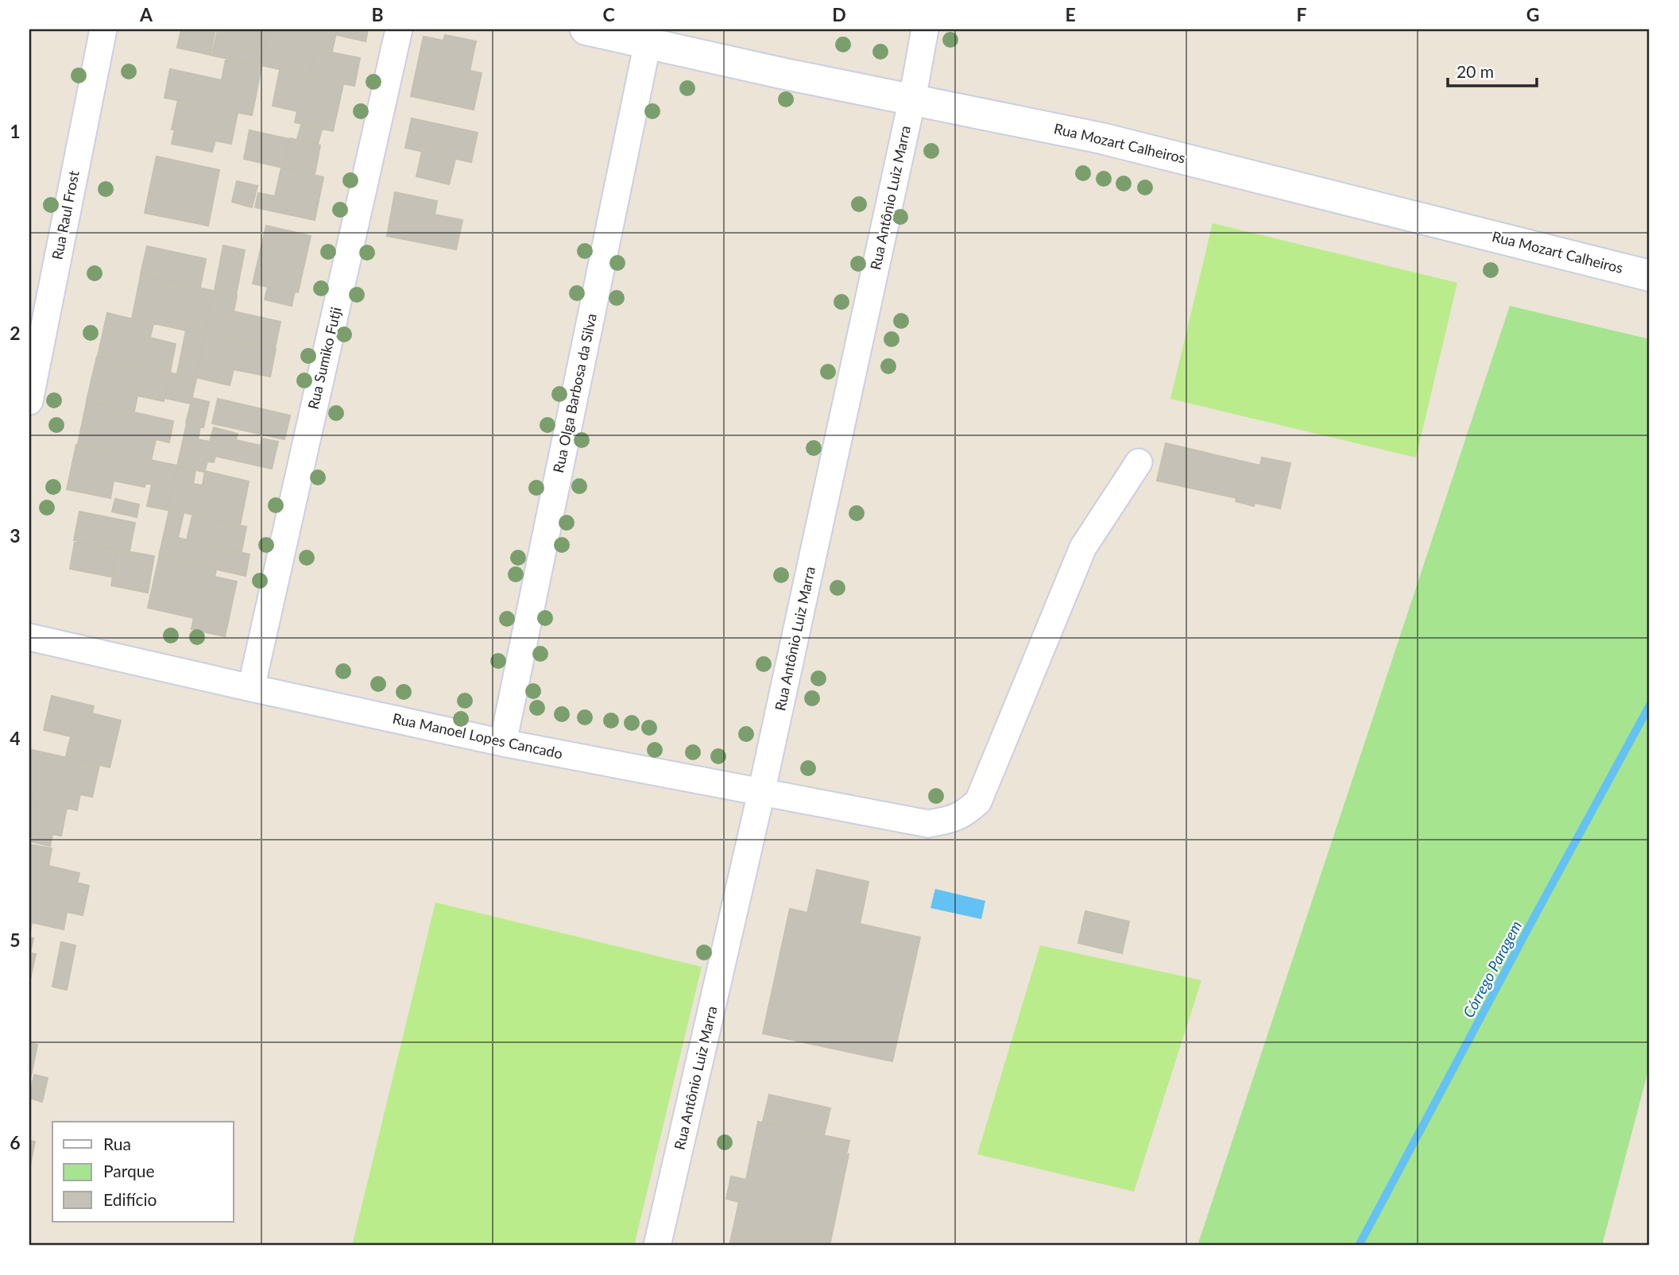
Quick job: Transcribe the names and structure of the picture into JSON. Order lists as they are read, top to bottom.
{
  "streets": {
    "street": [
      "Rua Mozart Calheiros",
      "Rua Antônio Luiz Marra",
      "Rua Raul Frost",
      "Rua Sumiko Futji",
      "Rua Olga Barbosa da Silva",
      "Rua Manoel Lopes Cancado"
    ]
  },
  "crossings": [
    ["Rua Mozart Calheiros", "Rua Antônio Luiz Marra"],
    ["Rua Mozart Calheiros", "Rua Olga Barbosa da Silva"],
    ["Rua Antônio Luiz Marra", "Rua Manoel Lopes Cancado"],
    ["Rua Sumiko Futji", "Rua Manoel Lopes Cancado"],
    ["Rua Olga Barbosa da Silva", "Rua Manoel Lopes Cancado"]
  ],
  "water": ["Córrego Paragem"],
  "legend": ["Rua", "Parque", "Edifício"],
  "scale_bar": "20 m",
  "grid": {
    "columns": [
      "A",
      "B",
      "C",
      "D",
      "E",
      "F",
      "G"
    ],
    "rows": [
      "1",
      "2",
      "3",
      "4",
      "5",
      "6"
    ]
  }
}
